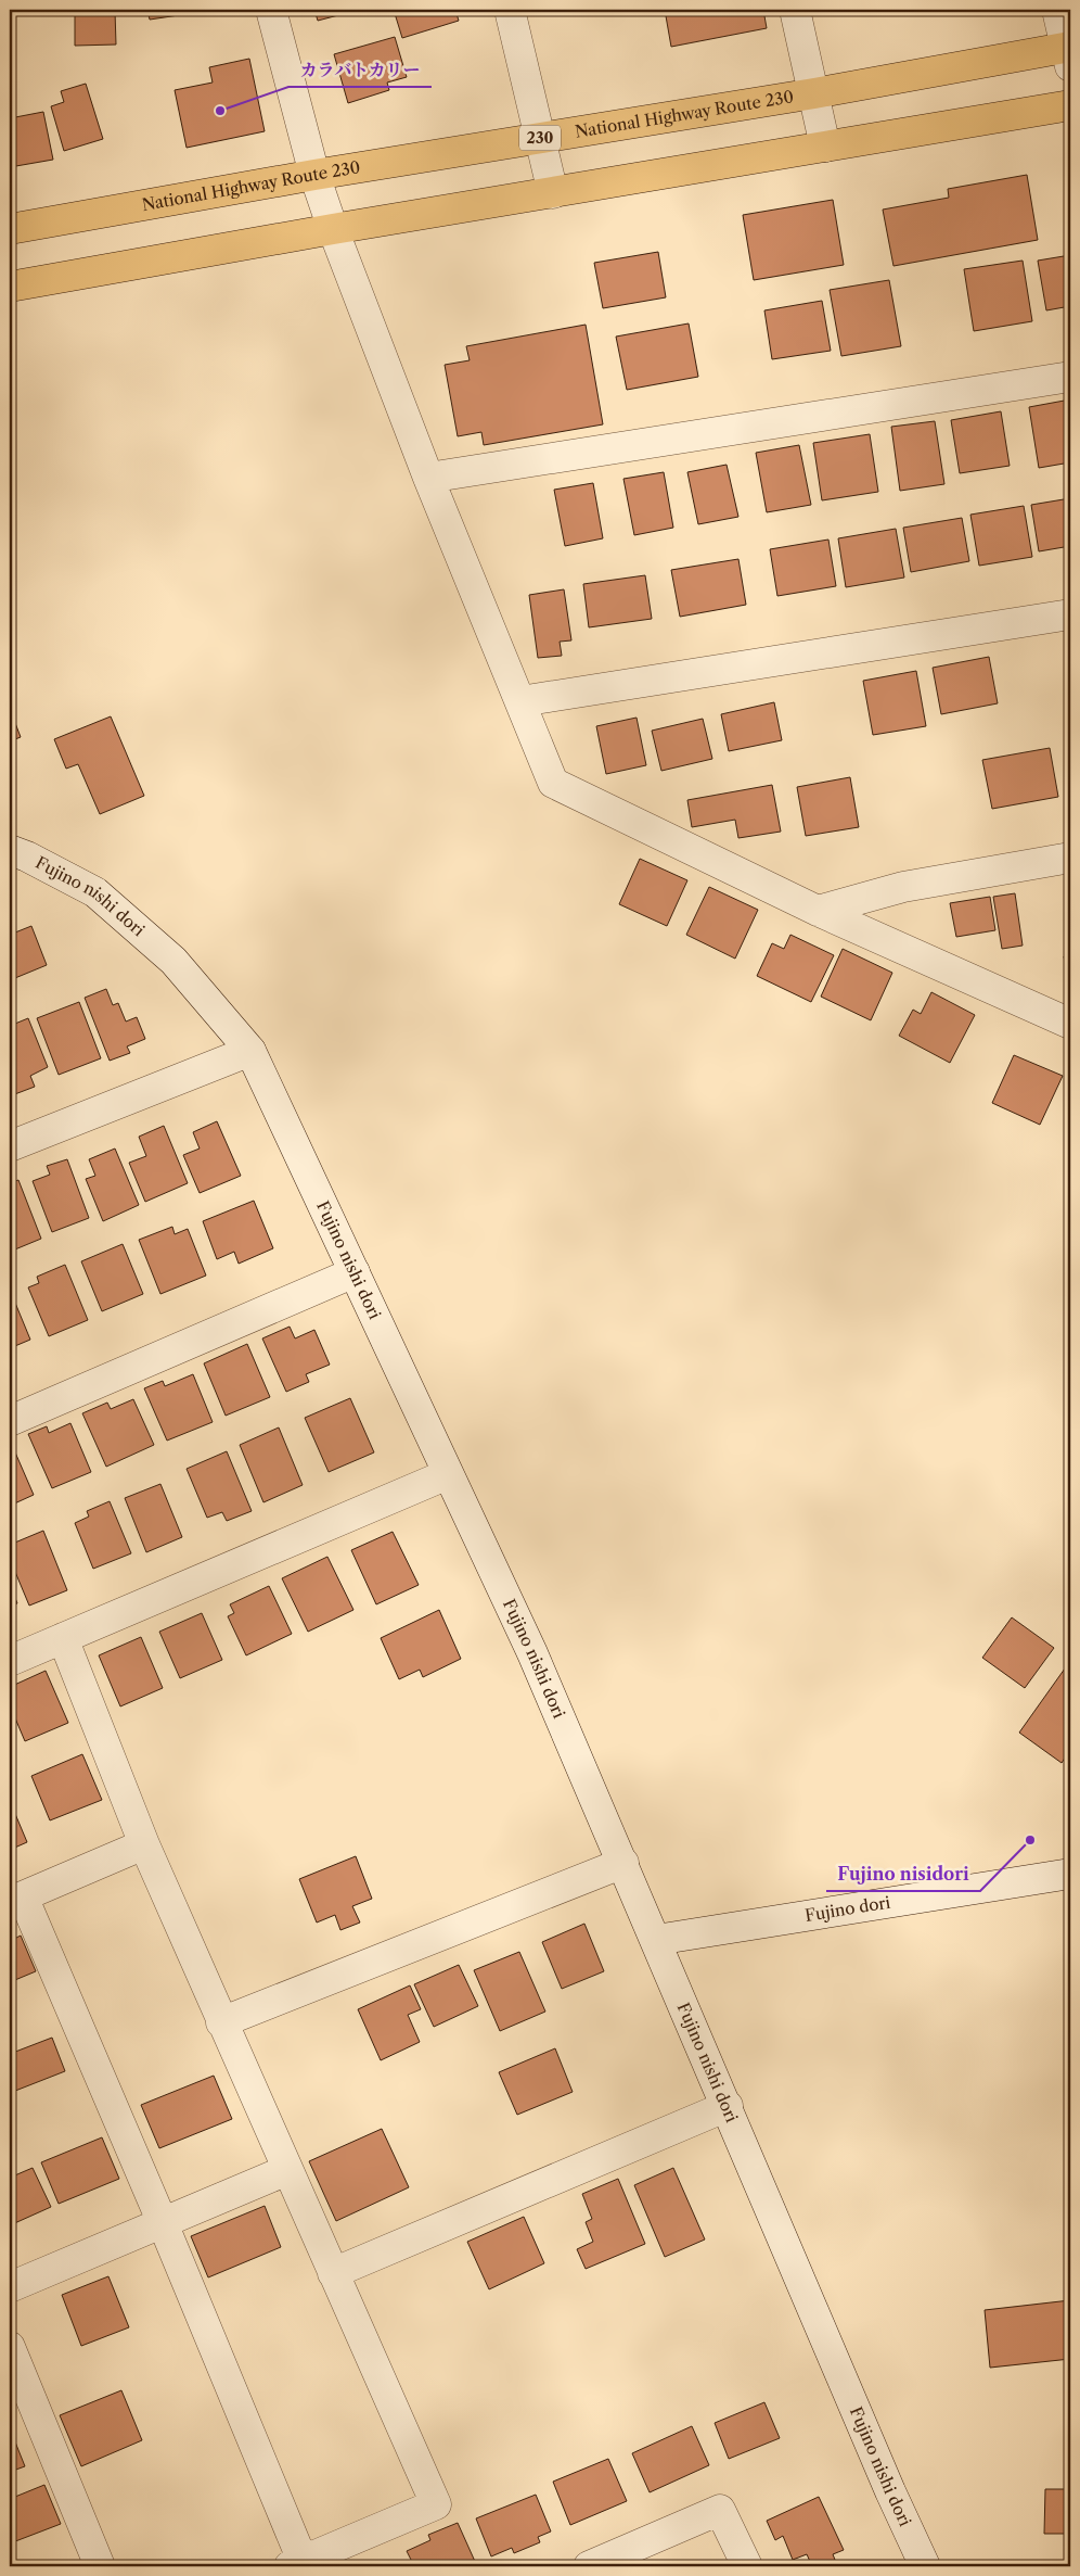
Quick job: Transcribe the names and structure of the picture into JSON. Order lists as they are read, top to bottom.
{
  "streets": {
    "highway": ["National Highway Route 230", "230"],
    "street": ["Fujino nishi dori", "Fujino dori"]
  },
  "crossings": [
    ["Fujino nishi dori", "Fujino dori"]
  ],
  "places": ["カラバトカリー", "Fujino nisidori"]
}
